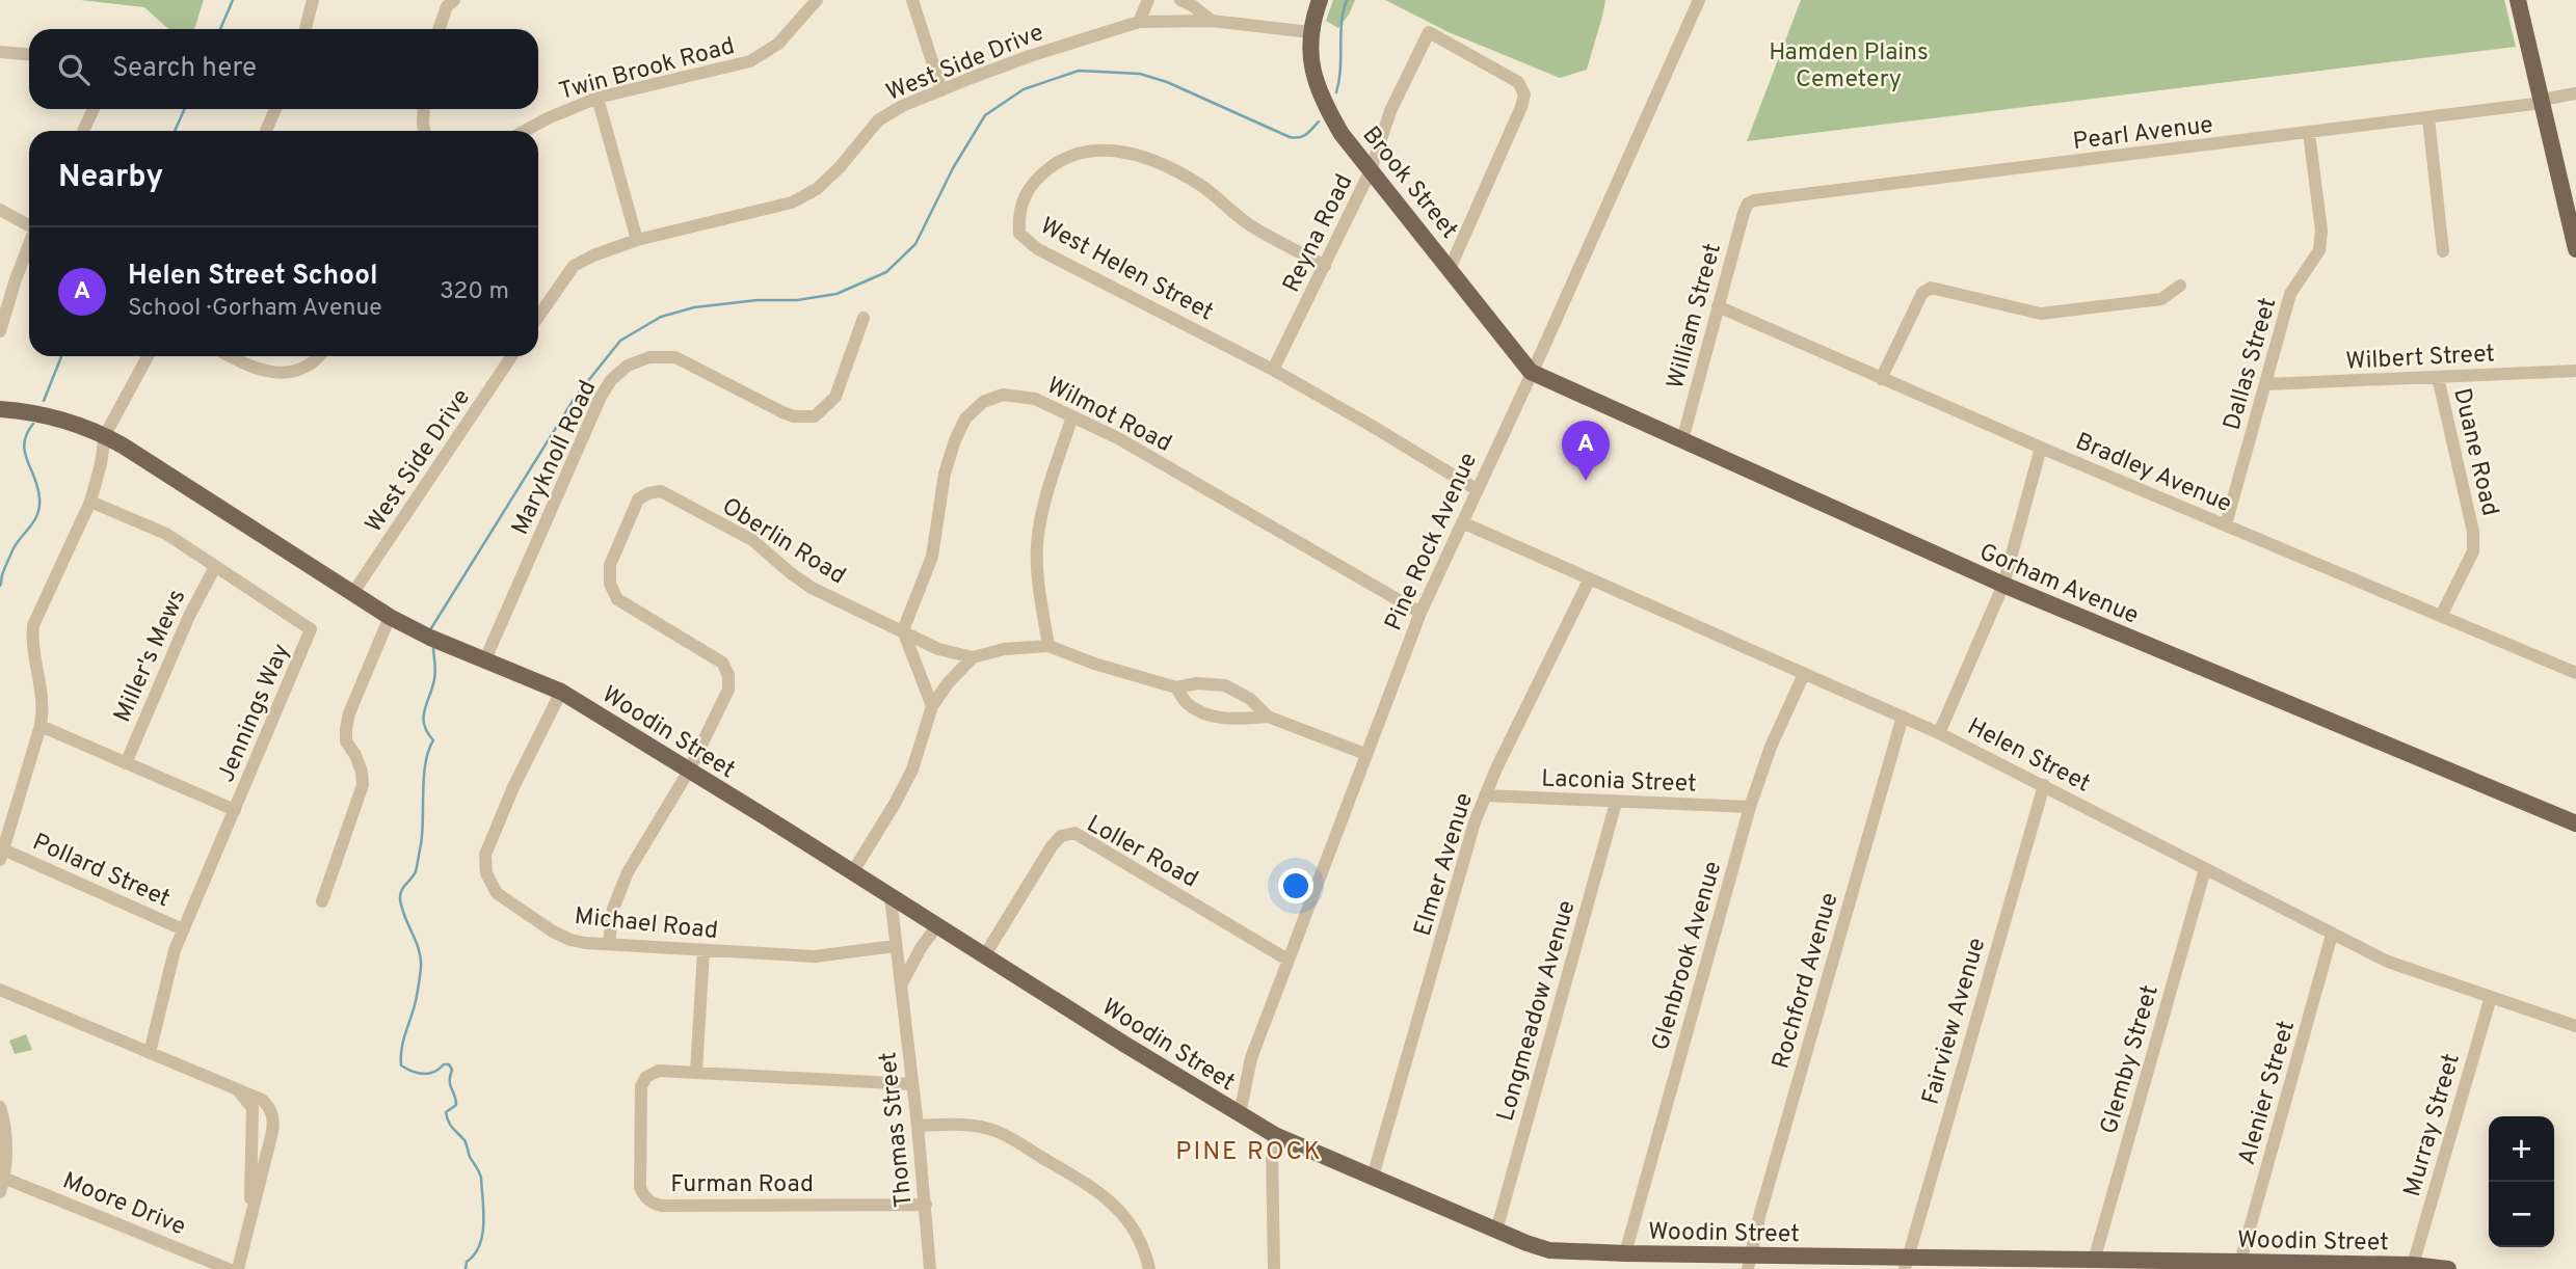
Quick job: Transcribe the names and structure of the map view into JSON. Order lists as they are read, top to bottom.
{
  "streets": {
    "main road": ["Brook Street", "Gorham Avenue", "Woodin Street"],
    "street": [
      "West Side Drive",
      "Twin Brook Road",
      "Pearl Avenue",
      "Reyna Road",
      "West Helen Street",
      "William Street",
      "Wilbert Street",
      "Dallas Street",
      "Wilmot Road",
      "Duane Road",
      "Maryknoll Road",
      "Bradley Avenue",
      "Oberlin Road",
      "Pine Rock Avenue",
      "Miller's Mews",
      "Jennings Way",
      "Helen Street",
      "Laconia Street",
      "Loller Road",
      "Elmer Avenue",
      "Pollard Street",
      "Michael Road",
      "Glenbrook Avenue",
      "Rochford Avenue",
      "Longmeadow Avenue",
      "Fairview Avenue",
      "Glemby Street",
      "Alenier Street",
      "Murray Street",
      "Thomas Street",
      "Furman Road",
      "Moore Drive"
    ]
  },
  "crossings": [
    ["West Side Drive", "Brook Street"],
    ["West Side Drive", "Woodin Street"],
    ["Pearl Avenue", "William Street"],
    ["Pearl Avenue", "Dallas Street"],
    ["Brook Street", "Reyna Road"],
    ["Brook Street", "Pine Rock Avenue"],
    ["Brook Street", "Gorham Avenue"],
    ["Reyna Road", "West Helen Street"],
    ["West Helen Street", "Pine Rock Avenue"],
    ["William Street", "Bradley Avenue"],
    ["William Street", "Gorham Avenue"],
    ["Wilbert Street", "Dallas Street"],
    ["Wilbert Street", "Duane Road"],
    ["Dallas Street", "Bradley Avenue"],
    ["Wilmot Road", "Oberlin Road"],
    ["Wilmot Road", "Pine Rock Avenue"],
    ["Duane Road", "Bradley Avenue"],
    ["Maryknoll Road", "Woodin Street"],
    ["Oberlin Road", "Pine Rock Avenue"],
    ["Oberlin Road", "Woodin Street"],
    ["Oberlin Road", "Michael Road"],
    ["Pine Rock Avenue", "Gorham Avenue"],
    ["Pine Rock Avenue", "Woodin Street"],
    ["Pine Rock Avenue", "Helen Street"],
    ["Pine Rock Avenue", "Loller Road"],
    ["Miller's Mews", "Jennings Way"],
    ["Jennings Way", "Pollard Street"],
    ["Woodin Street", "Loller Road"],
    ["Woodin Street", "Elmer Avenue"],
    ["Woodin Street", "Michael Road"],
    ["Woodin Street", "Glenbrook Avenue"],
    ["Woodin Street", "Rochford Avenue"],
    ["Woodin Street", "Longmeadow Avenue"],
    ["Woodin Street", "Fairview Avenue"],
    ["Woodin Street", "Glemby Street"],
    ["Woodin Street", "Alenier Street"],
    ["Woodin Street", "Murray Street"],
    ["Woodin Street", "Thomas Street"],
    ["Helen Street", "Elmer Avenue"],
    ["Helen Street", "Glenbrook Avenue"],
    ["Helen Street", "Rochford Avenue"],
    ["Helen Street", "Fairview Avenue"],
    ["Helen Street", "Glemby Street"],
    ["Helen Street", "Alenier Street"],
    ["Helen Street", "Murray Street"],
    ["Laconia Street", "Elmer Avenue"],
    ["Laconia Street", "Glenbrook Avenue"],
    ["Laconia Street", "Longmeadow Avenue"],
    ["Michael Road", "Thomas Street"],
    ["Thomas Street", "Furman Road"]
  ],
  "districts": ["PINE ROCK"],
  "parks": ["Hamden Plains Cemetery"],
  "page": {
    "search": "Search here",
    "heading": "Nearby",
    "list": [
      {
        "mark": "A",
        "name": "Helen Street School",
        "note": "School · Gorham Avenue",
        "value": "320 m"
      }
    ],
    "pins": "A",
    "map_buttons": ["+", "−"]
  }
}
